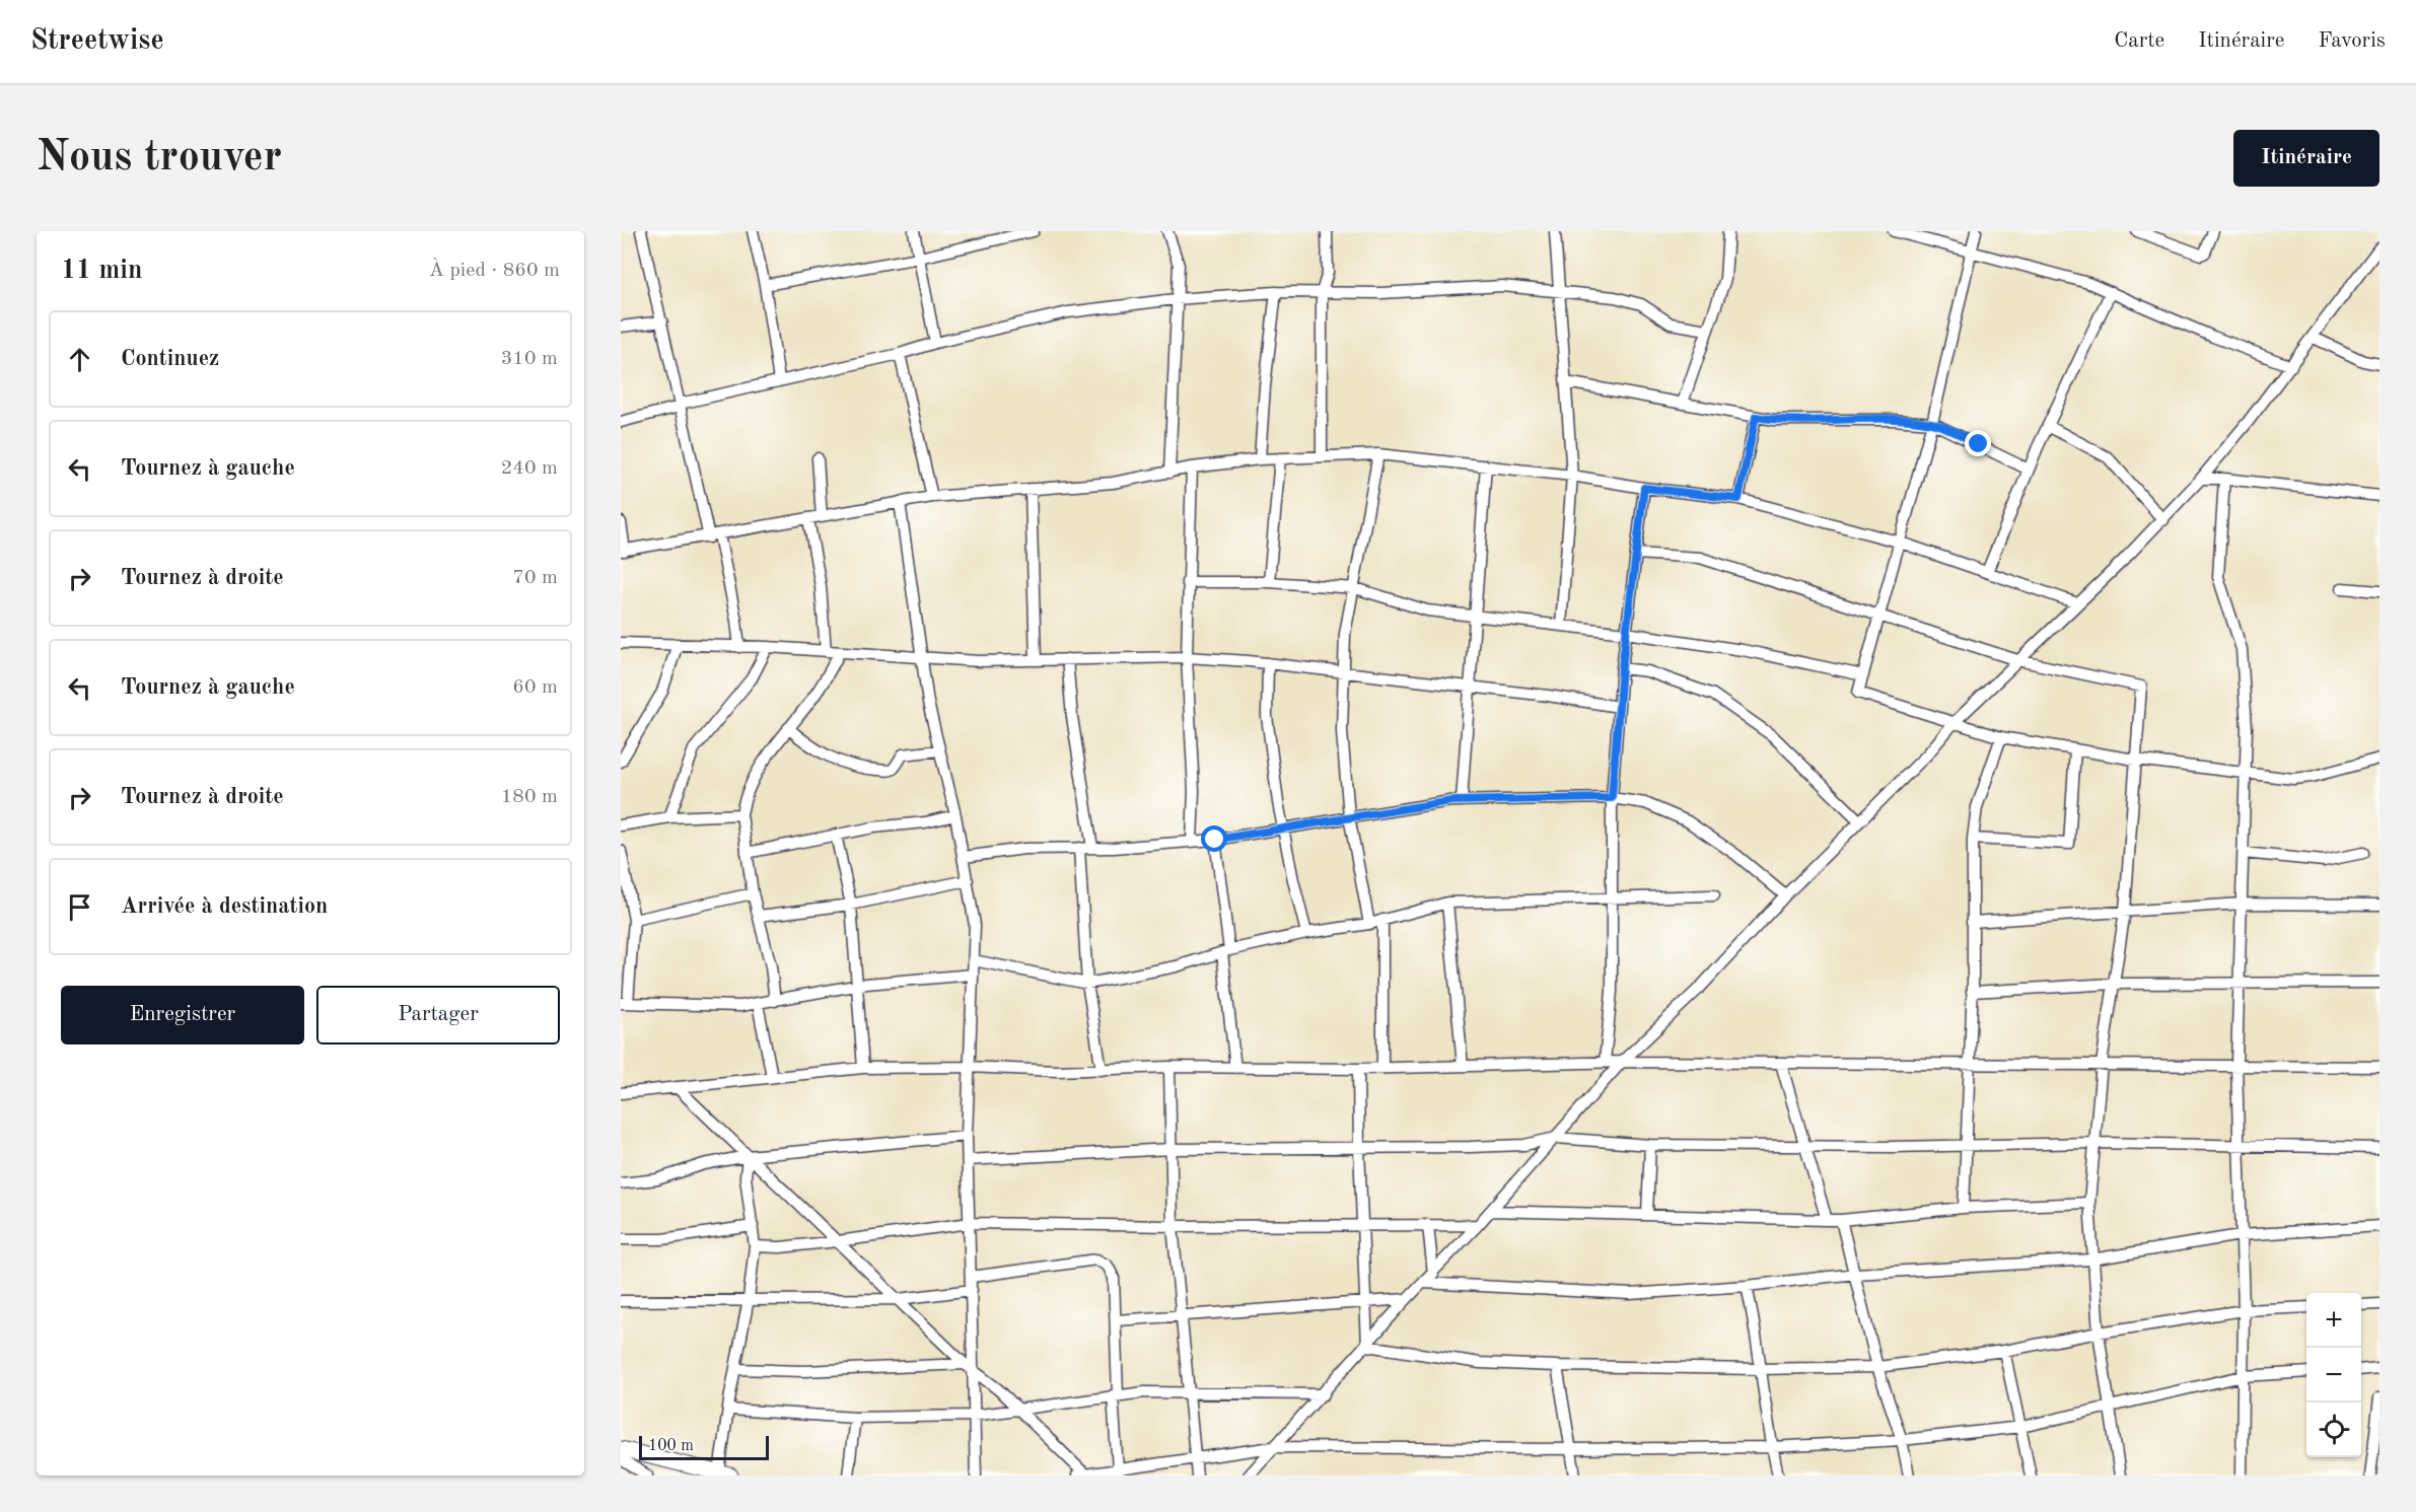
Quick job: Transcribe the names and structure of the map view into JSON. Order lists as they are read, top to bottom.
{
  "scale_bar": "100 m",
  "page": {
    "header": "Streetwise",
    "nav": ["Carte", "Itinéraire", "Favoris"],
    "buttons": [
      "Itinéraire",
      ["Enregistrer", "Partager"]
    ],
    "title": "Nous trouver",
    "heading": ["11 min", "À pied · 860 m"],
    "list": [
      ["Continuez", "310 m"],
      ["Tournez à gauche", "240 m"],
      ["Tournez à droite", "70 m"],
      ["Tournez à gauche", "60 m"],
      ["Tournez à droite", "180 m"],
      "Arrivée à destination"
    ],
    "map_buttons": ["+", "−"],
    "scale": "100 m"
  }
}
